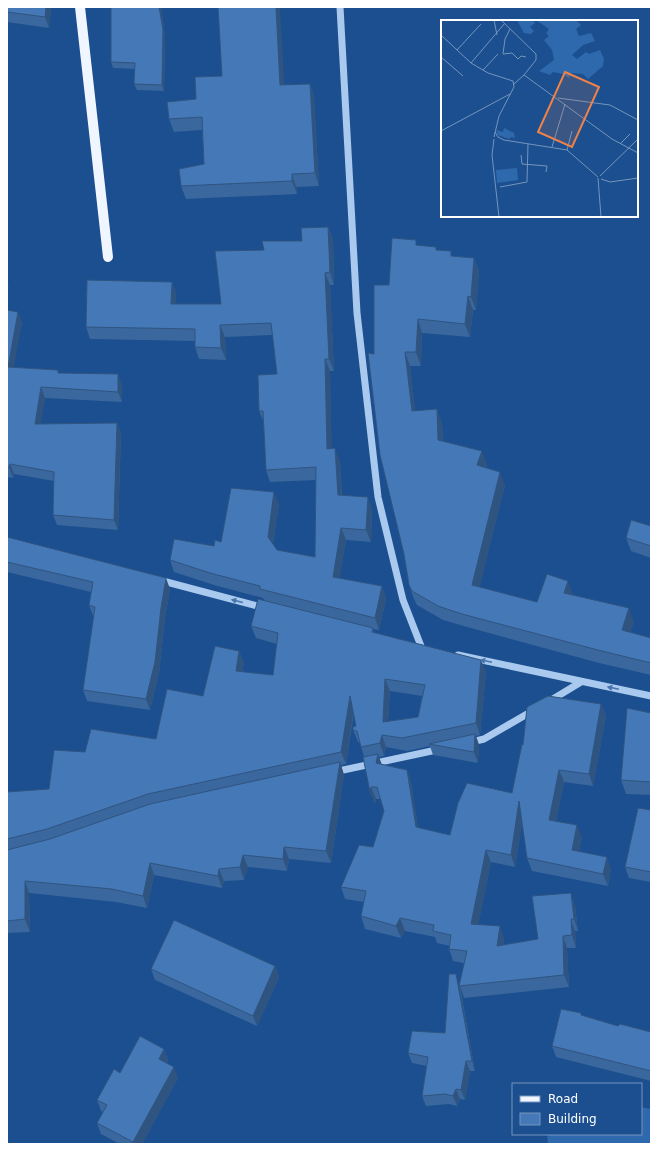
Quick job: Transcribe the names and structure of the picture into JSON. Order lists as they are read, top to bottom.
{
  "legend": ["Road", "Building"]
}
